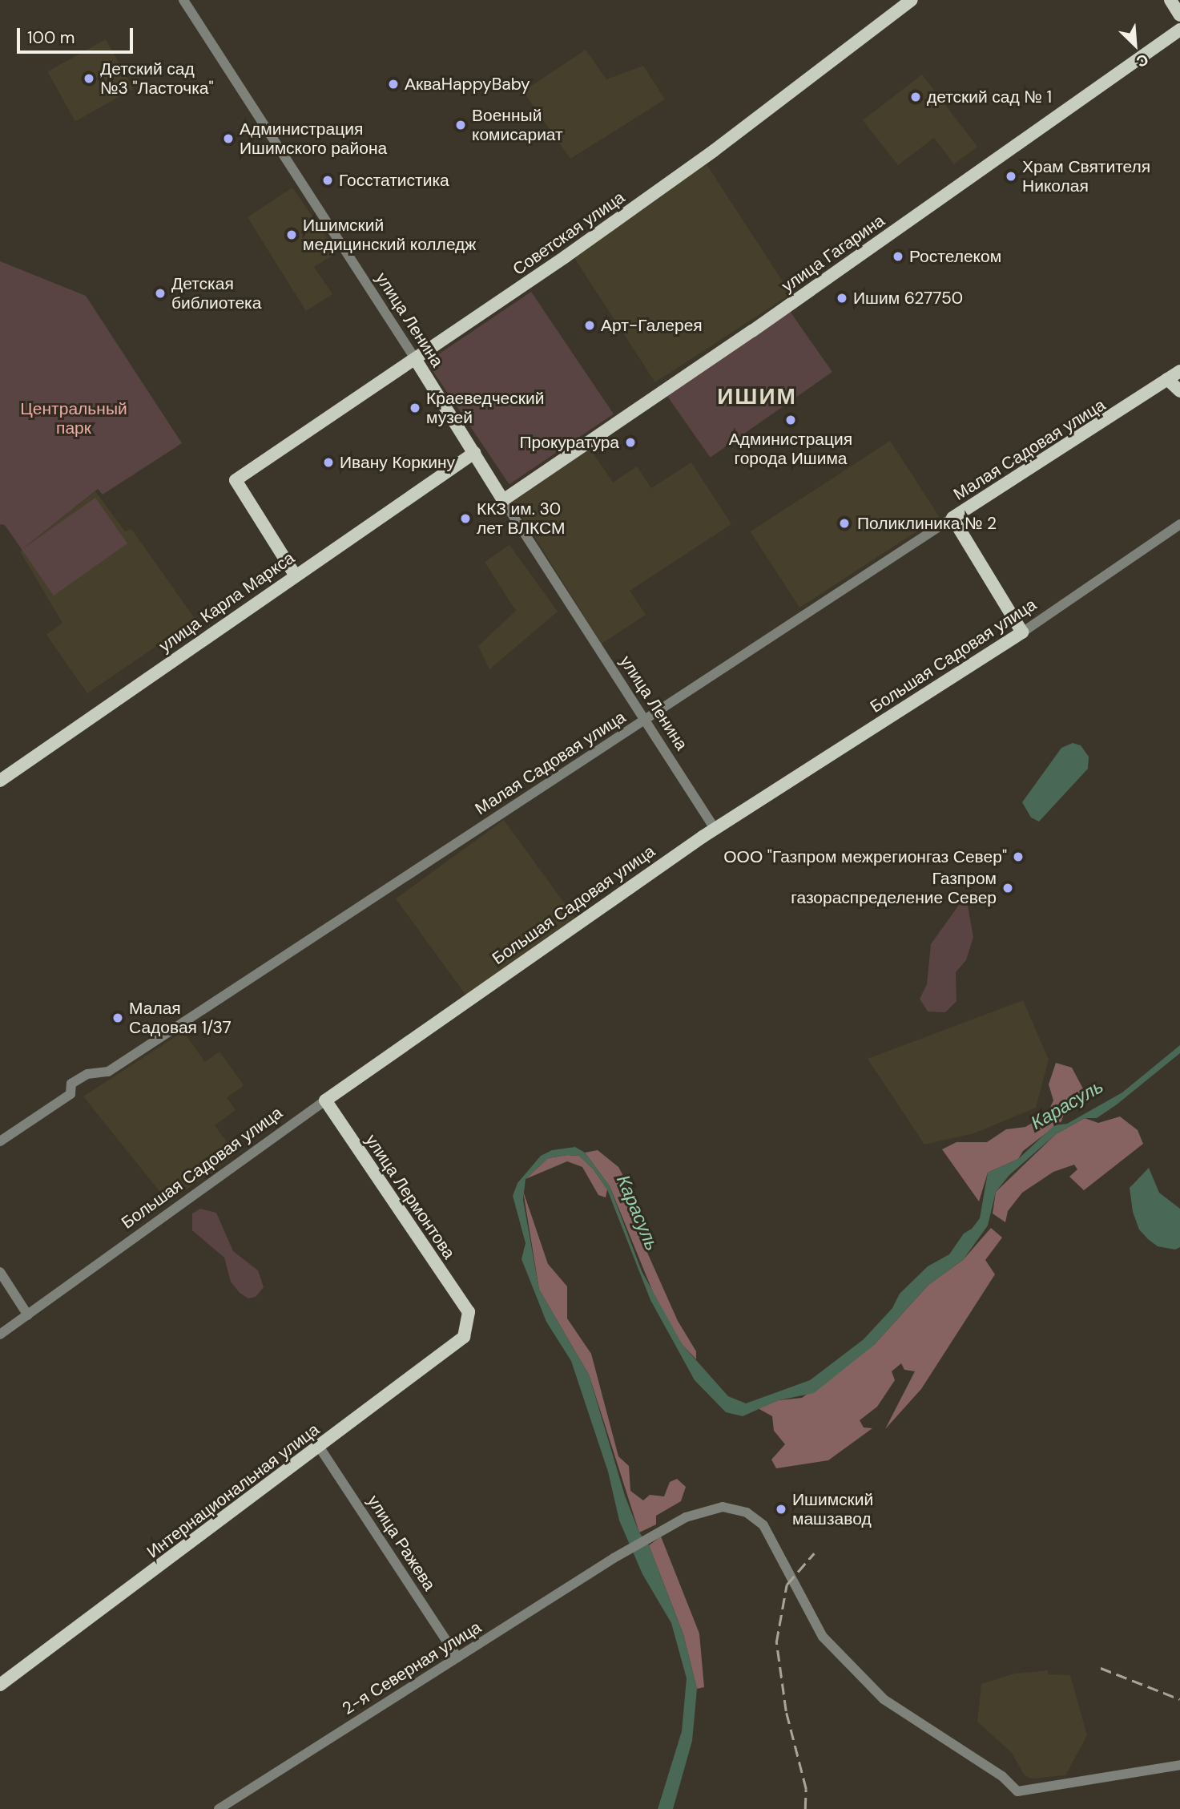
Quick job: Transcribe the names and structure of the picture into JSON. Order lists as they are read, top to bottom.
{
  "streets": {
    "main road": [
      "Советская улица",
      "улица Гагарина",
      "улица Ленина",
      "Малая Садовая улица",
      "улица Карла Маркса",
      "Большая Садовая улица",
      "улица Лермонтова",
      "Интернациональная улица"
    ],
    "street": ["улица Ражева", "2-я Северная улица"]
  },
  "crossings": [
    ["Советская улица", "улица Ленина"],
    ["Советская улица", "улица Карла Маркса"],
    ["улица Гагарина", "улица Ленина"],
    ["улица Ленина", "Малая Садовая улица"],
    ["улица Ленина", "улица Карла Маркса"],
    ["улица Ленина", "Большая Садовая улица"],
    ["Большая Садовая улица", "улица Лермонтова"],
    ["улица Лермонтова", "Интернациональная улица"],
    ["Интернациональная улица", "улица Ражева"],
    ["улица Ражева", "2-я Северная улица"]
  ],
  "districts": ["ИШИМ"],
  "water": ["Карасуль"],
  "parks": ["Центральный парк"],
  "places": [
    "Детский сад №3 \"Ласточка\"",
    "АкваHappyBaby",
    "детский сад № 1",
    "Военный комисариат",
    "Администрация Ишимского района",
    "Храм Святителя Николая",
    "Госстатистика",
    "Ишимский медицинский колледж",
    "Ростелеком",
    "Детская библиотека",
    "Ишим 627750",
    "Арт-Галерея",
    "Краеведческий музей",
    "Администрация города Ишима",
    "Прокуратура",
    "Ивану Коркину",
    "ККЗ им. 30 лет ВЛКСМ",
    "Поликлиника № 2",
    "ООО \"Газпром межрегионгаз Север\"",
    "Газпром газораспределение Север",
    "Малая Садовая 1/37",
    "Ишимский машзавод"
  ],
  "scale_bar": "100 m",
  "north": "bottom right"
}
